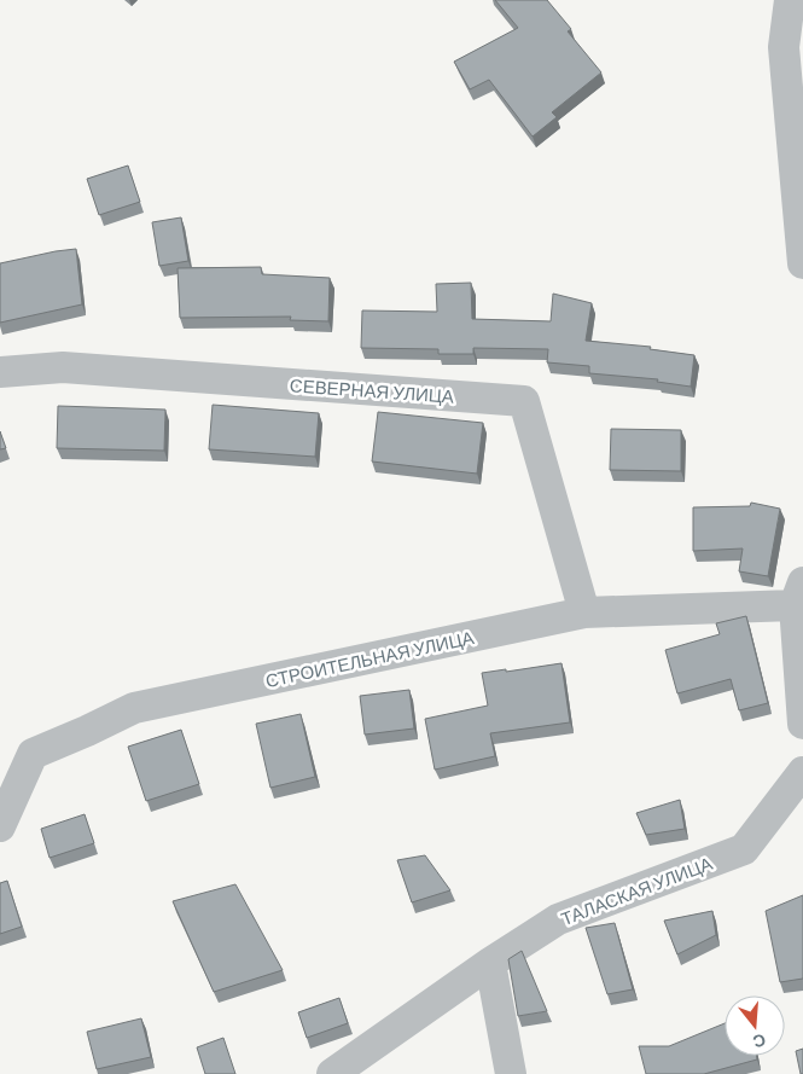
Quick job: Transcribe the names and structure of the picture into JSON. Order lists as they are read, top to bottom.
{
  "streets": {
    "street": ["СЕВЕРНАЯ УЛИЦА", "СТРОИТЕЛЬНАЯ УЛИЦА", "ТАЛАСКАЯ УЛИЦА"]
  },
  "crossings": [
    ["СЕВЕРНАЯ УЛИЦА", "СТРОИТЕЛЬНАЯ УЛИЦА"]
  ],
  "north": "bottom"
}
